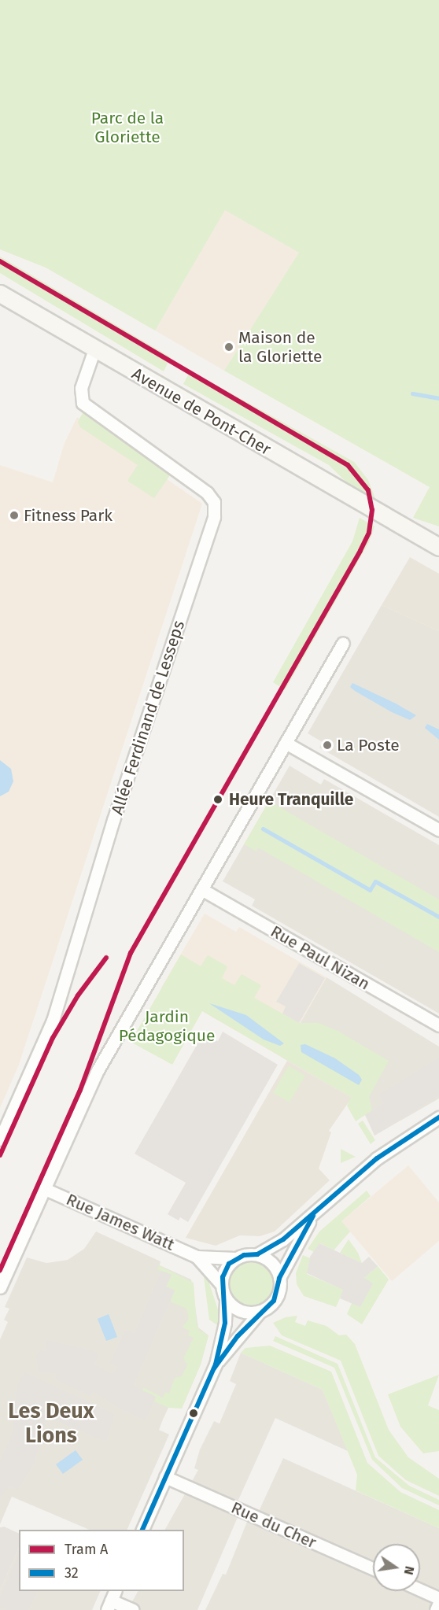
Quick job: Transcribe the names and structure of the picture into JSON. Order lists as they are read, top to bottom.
{
  "streets": {
    "main road": ["Avenue de Pont-Cher"],
    "street": [
      "Allée Ferdinand de Lesseps",
      "Rue Paul Nizan",
      "Rue James Watt",
      "Rue du Cher"
    ]
  },
  "crossings": [
    ["Avenue de Pont-Cher", "Allée Ferdinand de Lesseps"]
  ],
  "districts": ["Les Deux Lions"],
  "parks": ["Parc de la Gloriette", "Jardin Pédagogique"],
  "places": [
    "Maison de la Gloriette",
    "Fitness Park",
    "La Poste",
    "Heure Tranquille"
  ],
  "lines": ["tram line A", "transit line 32"],
  "legend": ["Tram A", "32"],
  "north": "right"
}
